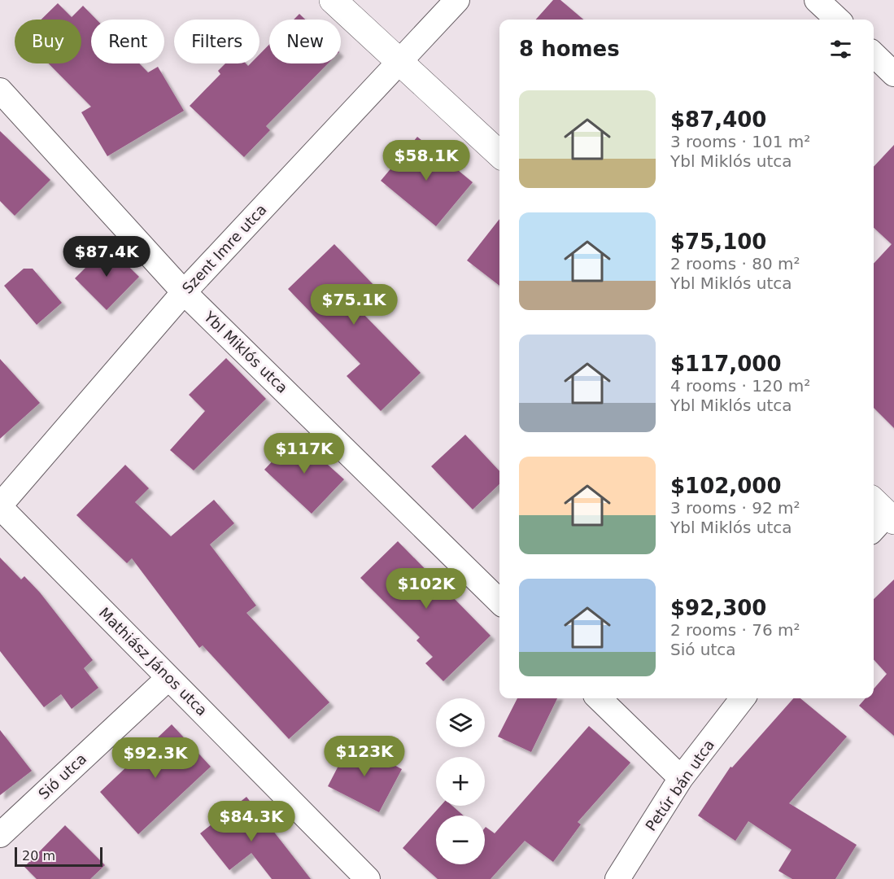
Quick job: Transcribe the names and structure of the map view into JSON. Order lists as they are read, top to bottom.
{
  "streets": {
    "street": [
      "Szent Imre utca",
      "Ybl Miklós utca",
      "Mathiász János utca",
      "Sió utca",
      "Petúr bán utca"
    ]
  },
  "crossings": [
    ["Szent Imre utca", "Ybl Miklós utca"],
    ["Szent Imre utca", "Mathiász János utca"],
    ["Mathiász János utca", "Sió utca"]
  ],
  "scale_bar": "20 m",
  "page": {
    "chip": [
      "Buy",
      "Rent",
      "Filters",
      "New"
    ],
    "heading": "8 homes",
    "list": [
      {
        "name": "$87,400",
        "note": "3 rooms · 101 m² · Ybl Miklós utca"
      },
      {
        "name": "$75,100",
        "note": "2 rooms · 80 m² · Ybl Miklós utca"
      },
      {
        "name": "$117,000",
        "note": "4 rooms · 120 m² · Ybl Miklós utca"
      },
      {
        "name": "$102,000",
        "note": "3 rooms · 92 m² · Ybl Miklós utca"
      },
      {
        "name": "$92,300",
        "note": "2 rooms · 76 m² · Sió utca"
      }
    ],
    "price": [
      "$58.1K",
      "$87.4K",
      "$75.1K",
      "$117K",
      "$102K",
      "$123K",
      "$92.3K",
      "$84.3K"
    ],
    "map_buttons": ["+", "−"],
    "scale": "20 m"
  }
}
